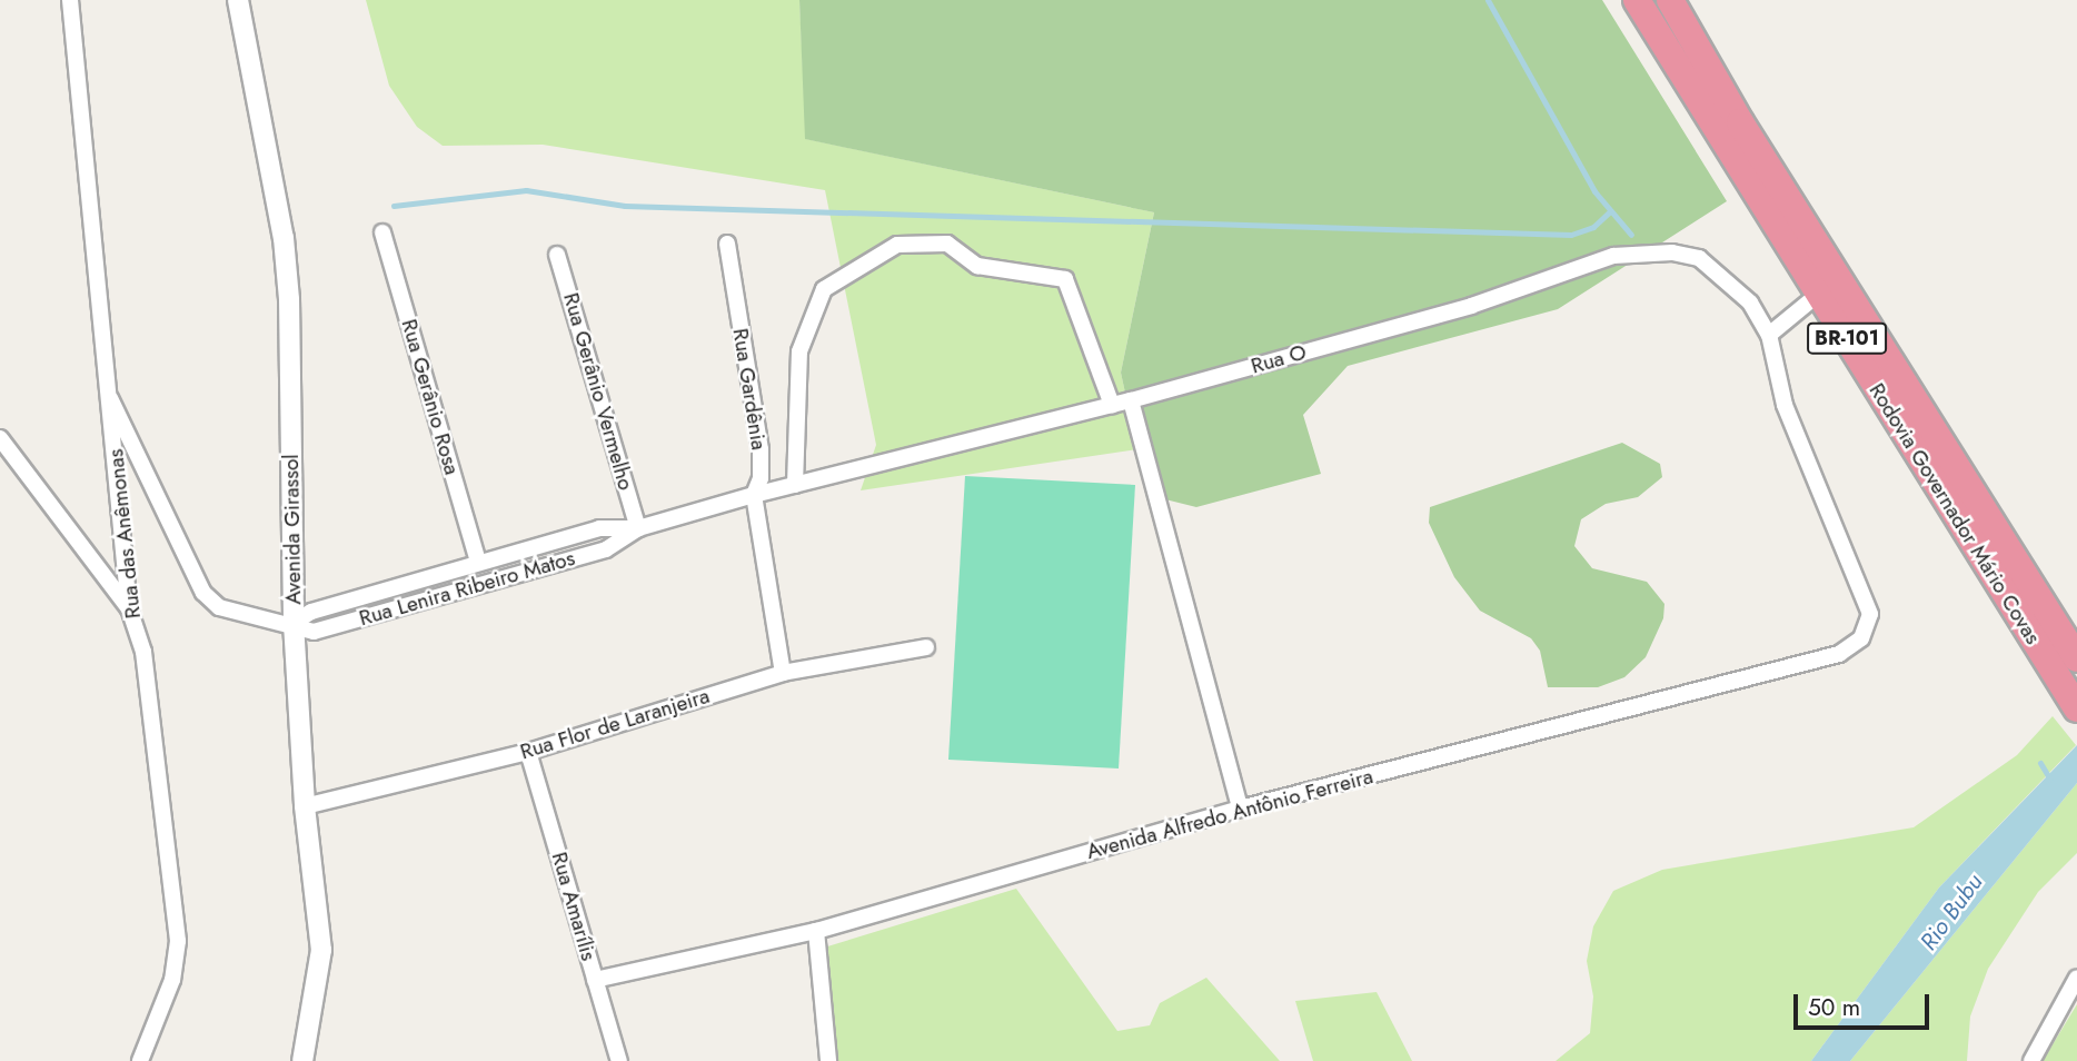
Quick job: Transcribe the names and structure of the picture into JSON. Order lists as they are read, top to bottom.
{
  "streets": {
    "highway": ["BR-101", "Rodovia Governador Mário Covas"],
    "street": [
      "Rua O",
      "Rua Gardênia",
      "Rua Gerânio Vermelho",
      "Rua Gerânio Rosa",
      "Avenida Girassol",
      "Rua das Anêmonas",
      "Rua Lenira Ribeiro Matos",
      "Rua Flor de Laranjeira",
      "Avenida Alfredo Antônio Ferreira",
      "Rua Amarílis"
    ]
  },
  "crossings": [
    ["Rua O", "Rua Gardênia"],
    ["Rua O", "Rua Lenira Ribeiro Matos"],
    ["Rua O", "Avenida Alfredo Antônio Ferreira"],
    ["Rua Gardênia", "Rua Lenira Ribeiro Matos"],
    ["Rua Gardênia", "Rua Flor de Laranjeira"],
    ["Rua Gerânio Vermelho", "Rua Lenira Ribeiro Matos"],
    ["Rua Gerânio Rosa", "Rua Lenira Ribeiro Matos"],
    ["Avenida Girassol", "Rua Lenira Ribeiro Matos"],
    ["Avenida Girassol", "Rua Flor de Laranjeira"],
    ["Rua das Anêmonas", "Rua Lenira Ribeiro Matos"],
    ["Rua Flor de Laranjeira", "Rua Amarílis"],
    ["Avenida Alfredo Antônio Ferreira", "Rua Amarílis"]
  ],
  "water": ["Rio Bubu"],
  "scale_bar": "50 m"
}
